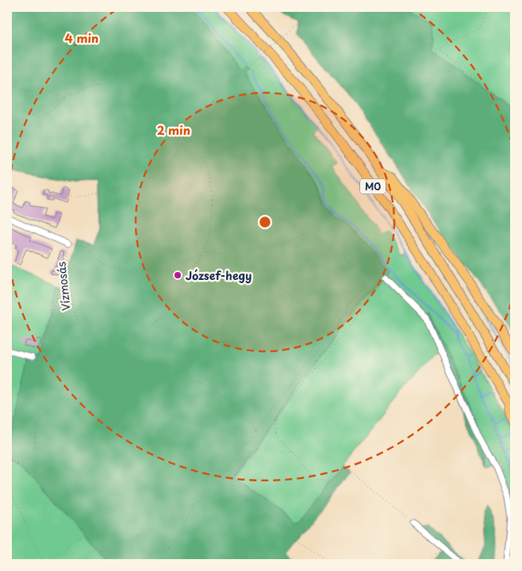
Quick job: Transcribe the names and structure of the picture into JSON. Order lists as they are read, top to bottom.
{
  "streets": {
    "highway": ["M0"],
    "path": ["Vízmosás"]
  },
  "places": ["József-hegy"],
  "rings": ["4 min", "2 min"]
}
